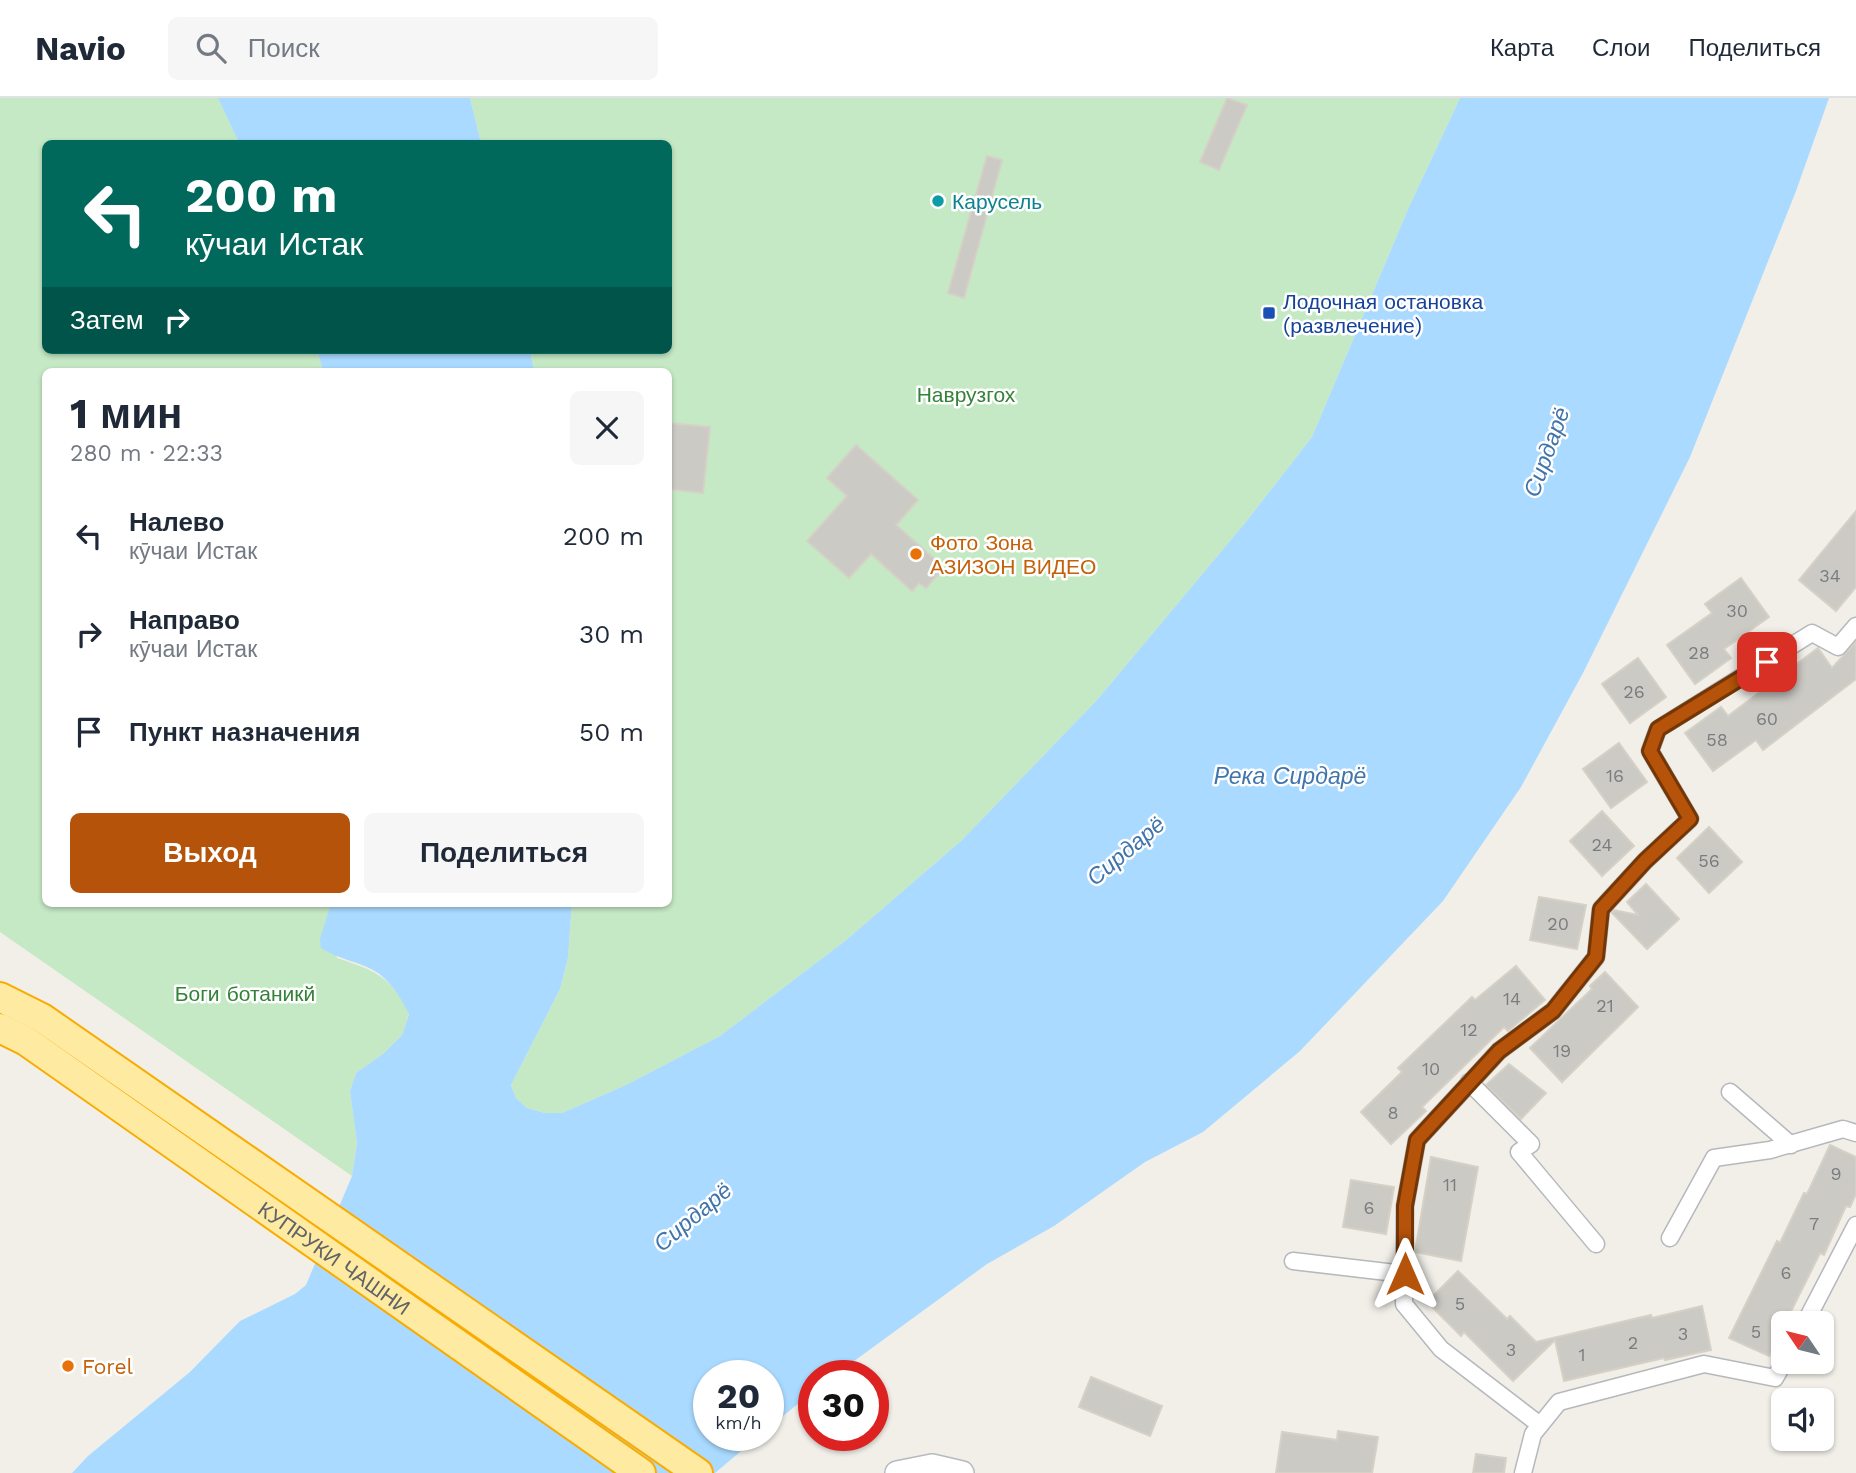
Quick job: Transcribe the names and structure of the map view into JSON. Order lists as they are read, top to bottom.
{
  "streets": {
    "highway": ["КУПРУКИ ЧАШНИ"]
  },
  "water": ["Сирдарё", "Река Сирдарё"],
  "parks": ["Наврузгох", "Боги ботаникй"],
  "places": {
    "other": ["Карусель", "Фото Зона АЗИЗОН ВИДЕО", "Forel"],
    "transit": ["Лодочная остановка (развлечение)"]
  },
  "house_numbers": [
    "34",
    "30",
    "28",
    "26",
    "60",
    "58",
    "16",
    "24",
    "56",
    "20",
    "14",
    "21",
    "12",
    "19",
    "10",
    "8",
    "9",
    "11",
    "6",
    "7",
    "6",
    "5",
    "5",
    "3",
    "2",
    "3",
    "1"
  ],
  "north": "top left",
  "page": {
    "header": "Navio",
    "search": "Поиск",
    "nav": ["Карта", "Слои", "Поделиться"],
    "turn": ["200 m", "кӯчаи Истак"],
    "then": "Затем",
    "heading": ["1 мин", "280 m · 22:33"],
    "list": [
      {
        "name": "Налево",
        "note": "кӯчаи Истак",
        "value": "200 m"
      },
      {
        "name": "Направо",
        "note": "кӯчаи Истак",
        "value": "30 m"
      },
      {
        "name": "Пункт назначения",
        "value": "50 m"
      }
    ],
    "buttons": ["Выход", "Поделиться"],
    "speed": "20 km/h",
    "limit": "30"
  }
}
